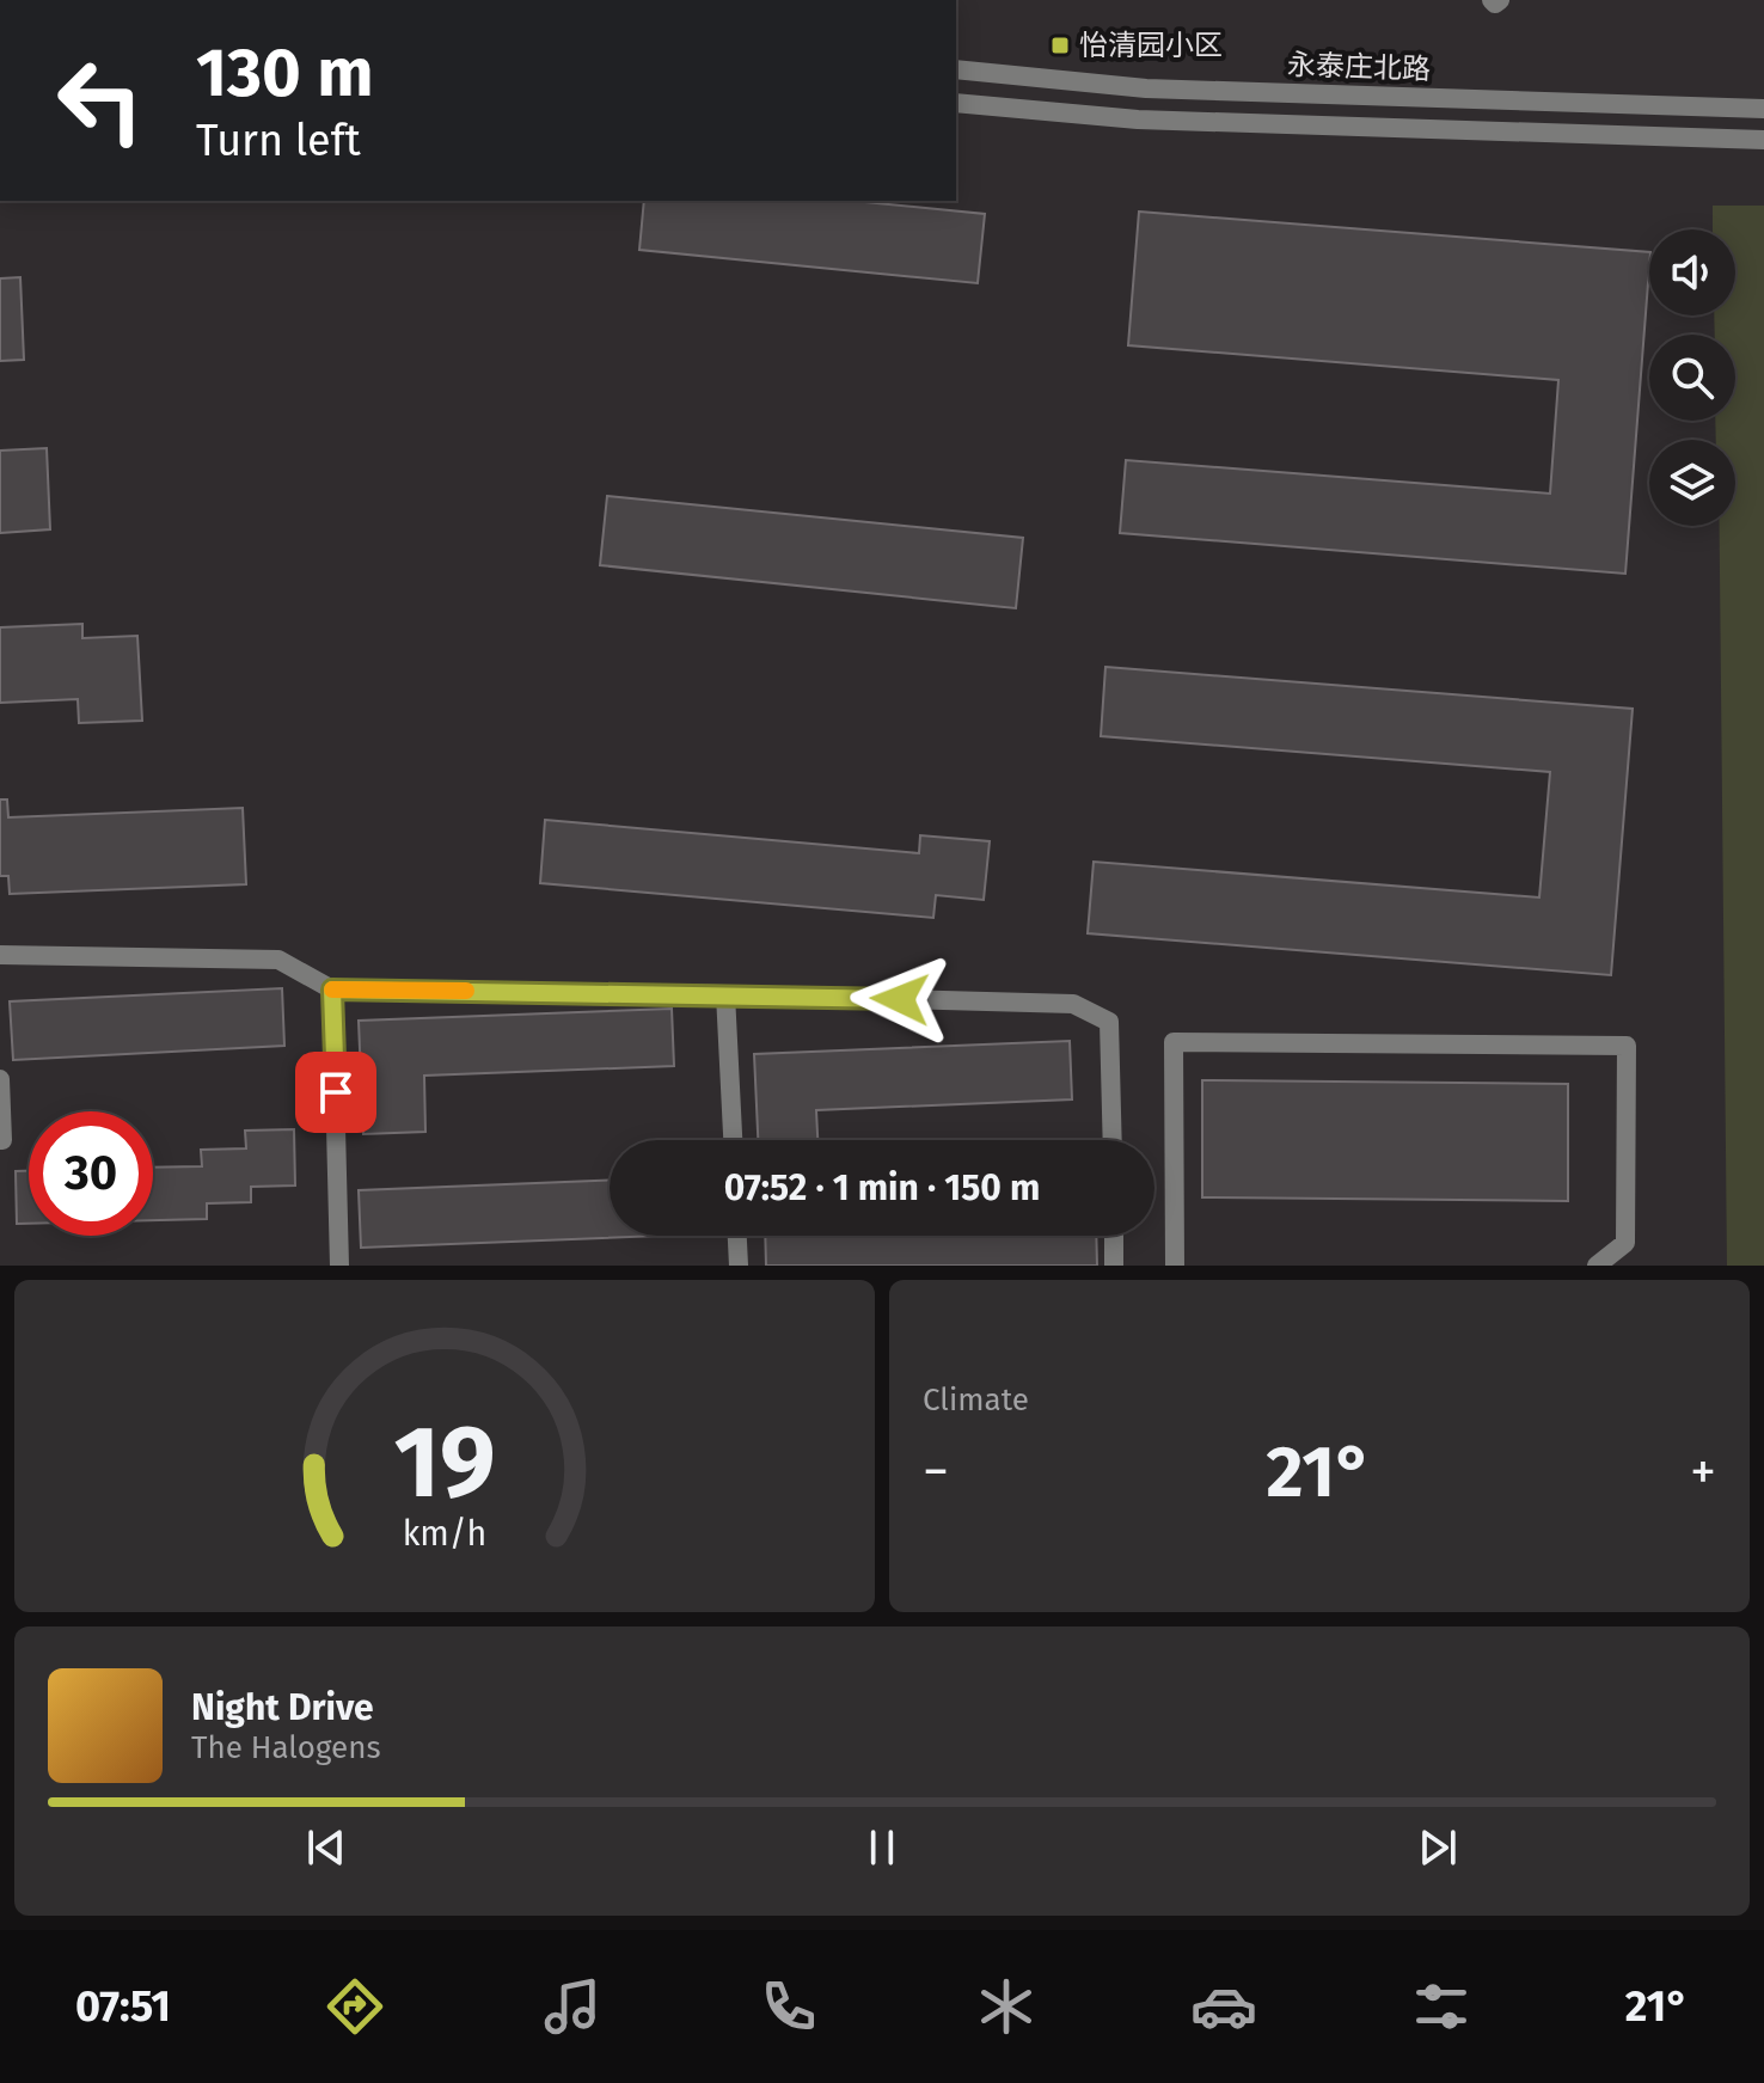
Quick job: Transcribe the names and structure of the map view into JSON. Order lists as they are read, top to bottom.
{
  "streets": {
    "street": ["永泰庄北路"]
  },
  "places": {
    "transit": ["怡清园小区"]
  },
  "page": {
    "turn": ["130 m", "Turn left"],
    "limit": "30",
    "trip": "07:52 · 1 min · 150 m",
    "tile": "Climate",
    "heat": ["−", "21°", "+"],
    "song": ["Night Drive", "The Halogens"],
    "tabs": ["07:51", "21°"],
    "gauge": ["19", "km/h"]
  }
}
